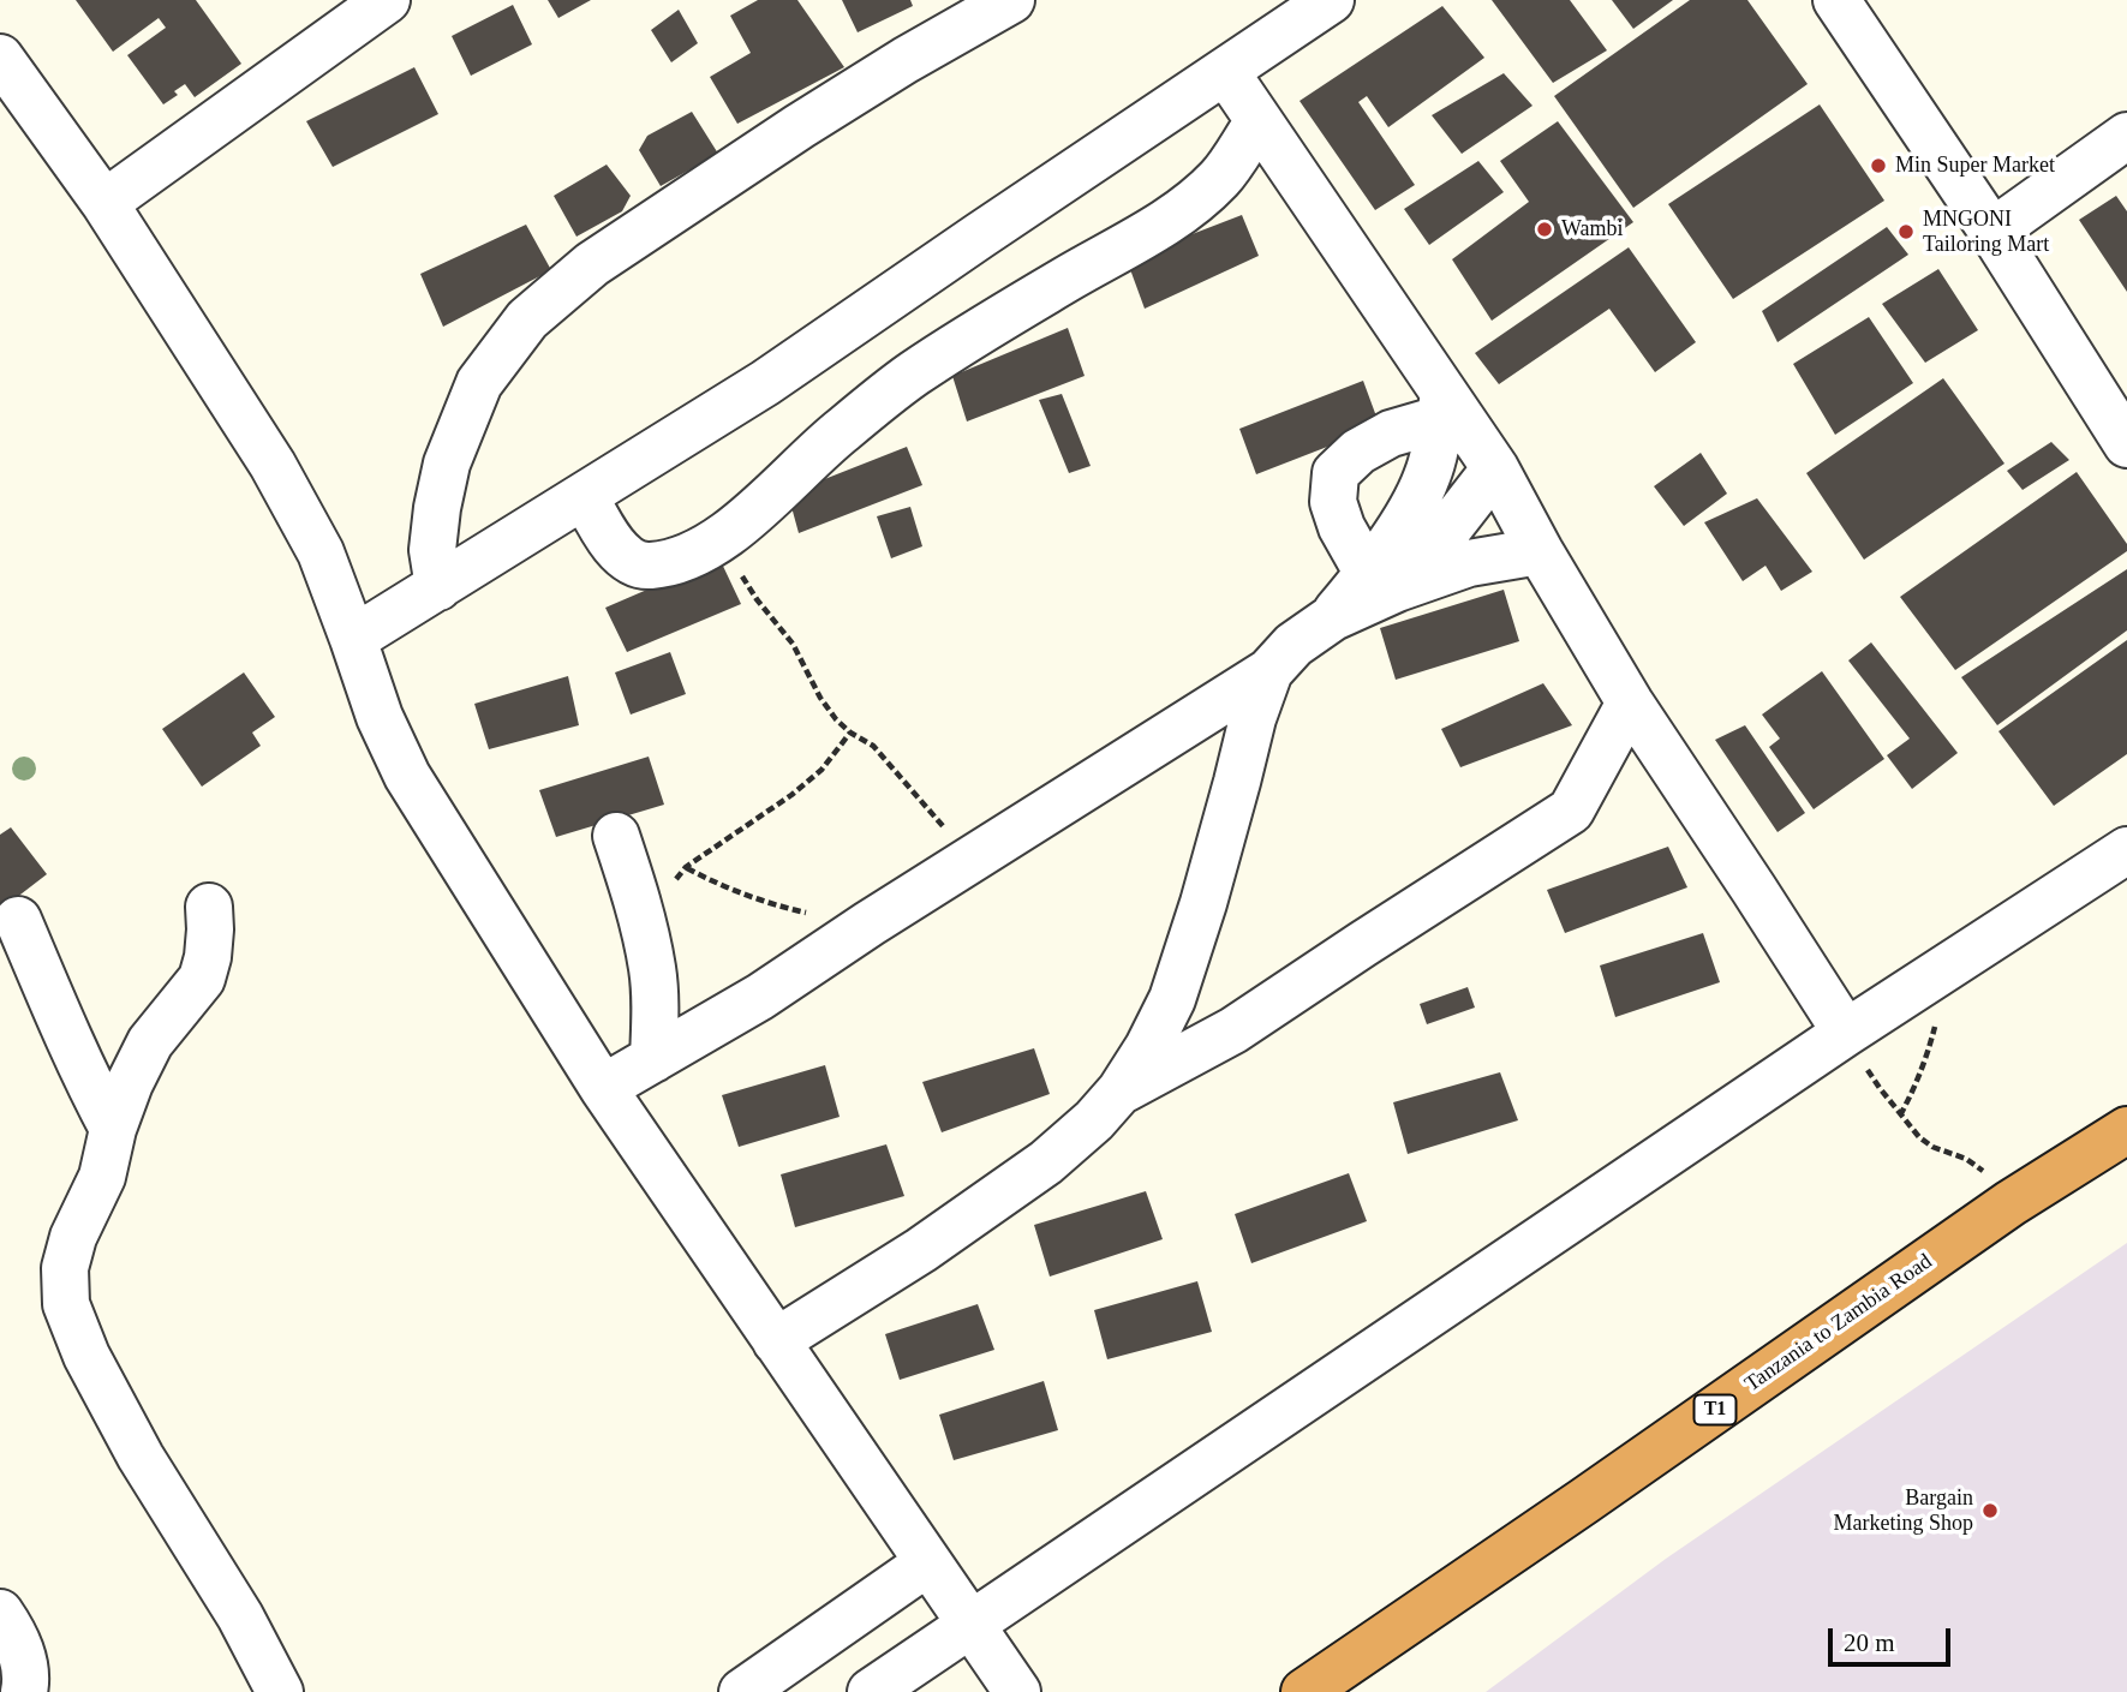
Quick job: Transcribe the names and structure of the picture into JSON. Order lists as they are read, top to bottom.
{
  "streets": {
    "highway": ["Tanzania to Zambia Road", "T1"]
  },
  "places": [
    "Min Super Market",
    "Wambi",
    "MNGONI Tailoring Mart",
    "Bargain Marketing Shop"
  ],
  "scale_bar": "20 m"
}
